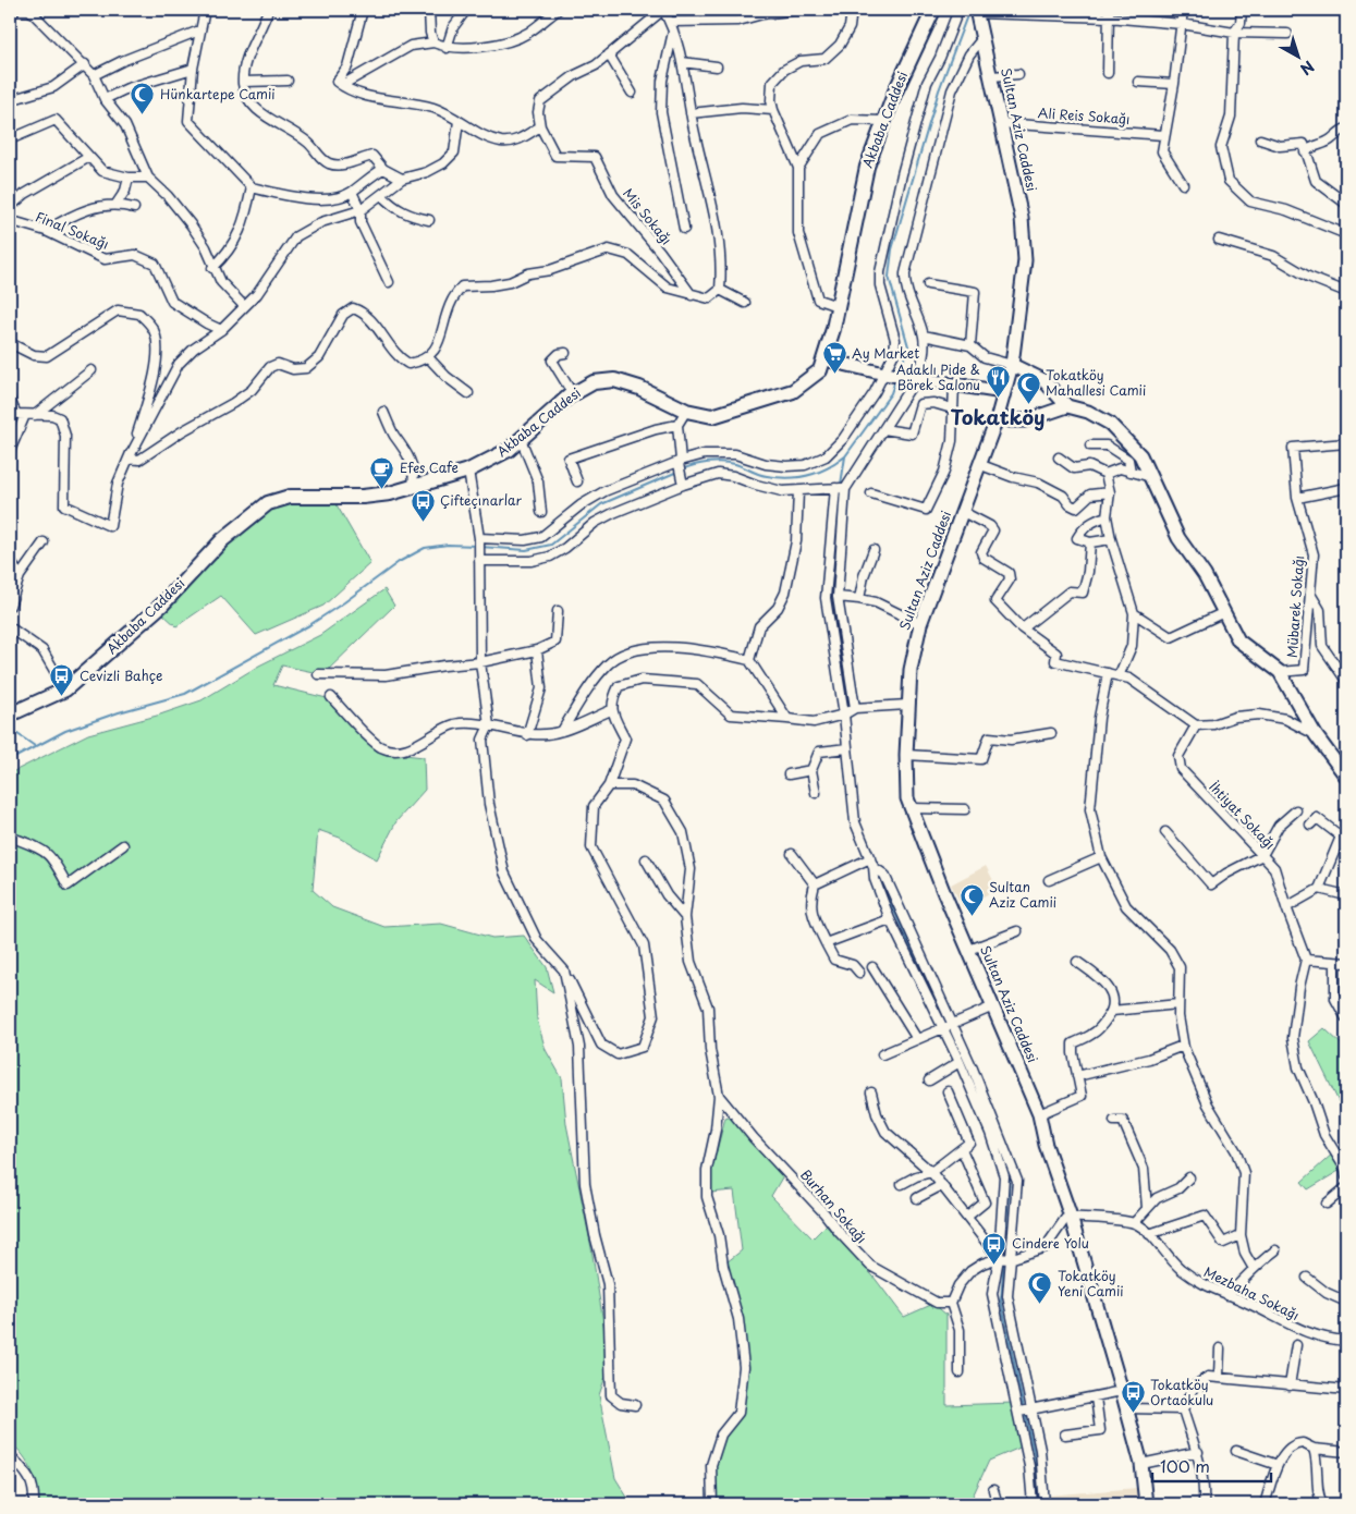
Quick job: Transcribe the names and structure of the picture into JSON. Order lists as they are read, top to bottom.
{
  "streets": {
    "main road": ["Akbaba Caddesi"],
    "street": [
      "Ali Reis Sokağı",
      "Sultan Aziz Caddesi",
      "Mis Sokağı",
      "Final Sokağı",
      "Mübarek Sokağı",
      "İhtiyat Sokağı",
      "Burhan Sokağı",
      "Mezbaha Sokağı"
    ]
  },
  "crossings": [
    ["Ali Reis Sokağı", "Sultan Aziz Caddesi"],
    ["Sultan Aziz Caddesi", "Mezbaha Sokağı"]
  ],
  "districts": ["Tokatköy"],
  "places": {
    "mosque": [
      "Hünkartepe Camii",
      "Tokatköy Mahallesi Camii",
      "Sultan Aziz Camii",
      "Tokatköy Yeni Camii"
    ],
    "supermarket": ["Ay Market"],
    "restaurant": ["Adaklı Pide & Börek Salonu"],
    "cafe": ["Efes Cafe"],
    "bus stop": [
      "Çifteçınarlar",
      "Cevizli Bahçe",
      "Cindere Yolu",
      "Tokatköy Ortaokulu"
    ]
  },
  "scale_bar": "100 m",
  "north": "bottom right"
}
